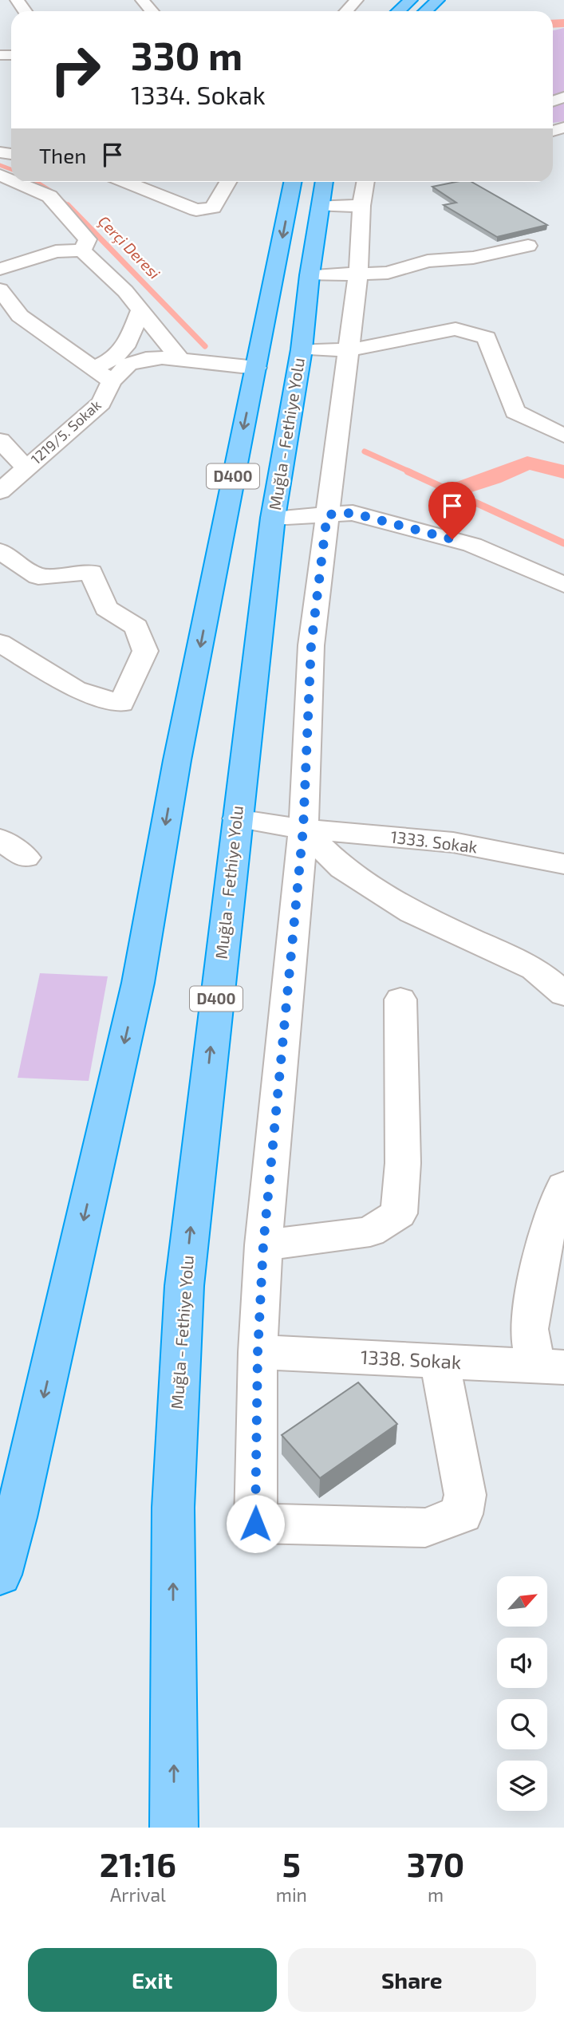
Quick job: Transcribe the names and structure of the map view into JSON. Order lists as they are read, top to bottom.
{
  "streets": {
    "highway": ["Muğla - Fethiye Yolu", "D400"],
    "street": ["1219/5. Sokak", "1333. Sokak", "1338. Sokak"]
  },
  "crossings": [
    ["1219/5. Sokak", "D400"],
    ["Muğla - Fethiye Yolu", "1333. Sokak"]
  ],
  "water": ["Çerçi Deresi"],
  "north": "top right",
  "page": {
    "turn": ["330 m", "1334. Sokak"],
    "then": "Then",
    "eta": [
      "21:16",
      "Arrival",
      "5",
      "min",
      "370",
      "m"
    ],
    "buttons": ["Exit", "Share"]
  }
}
